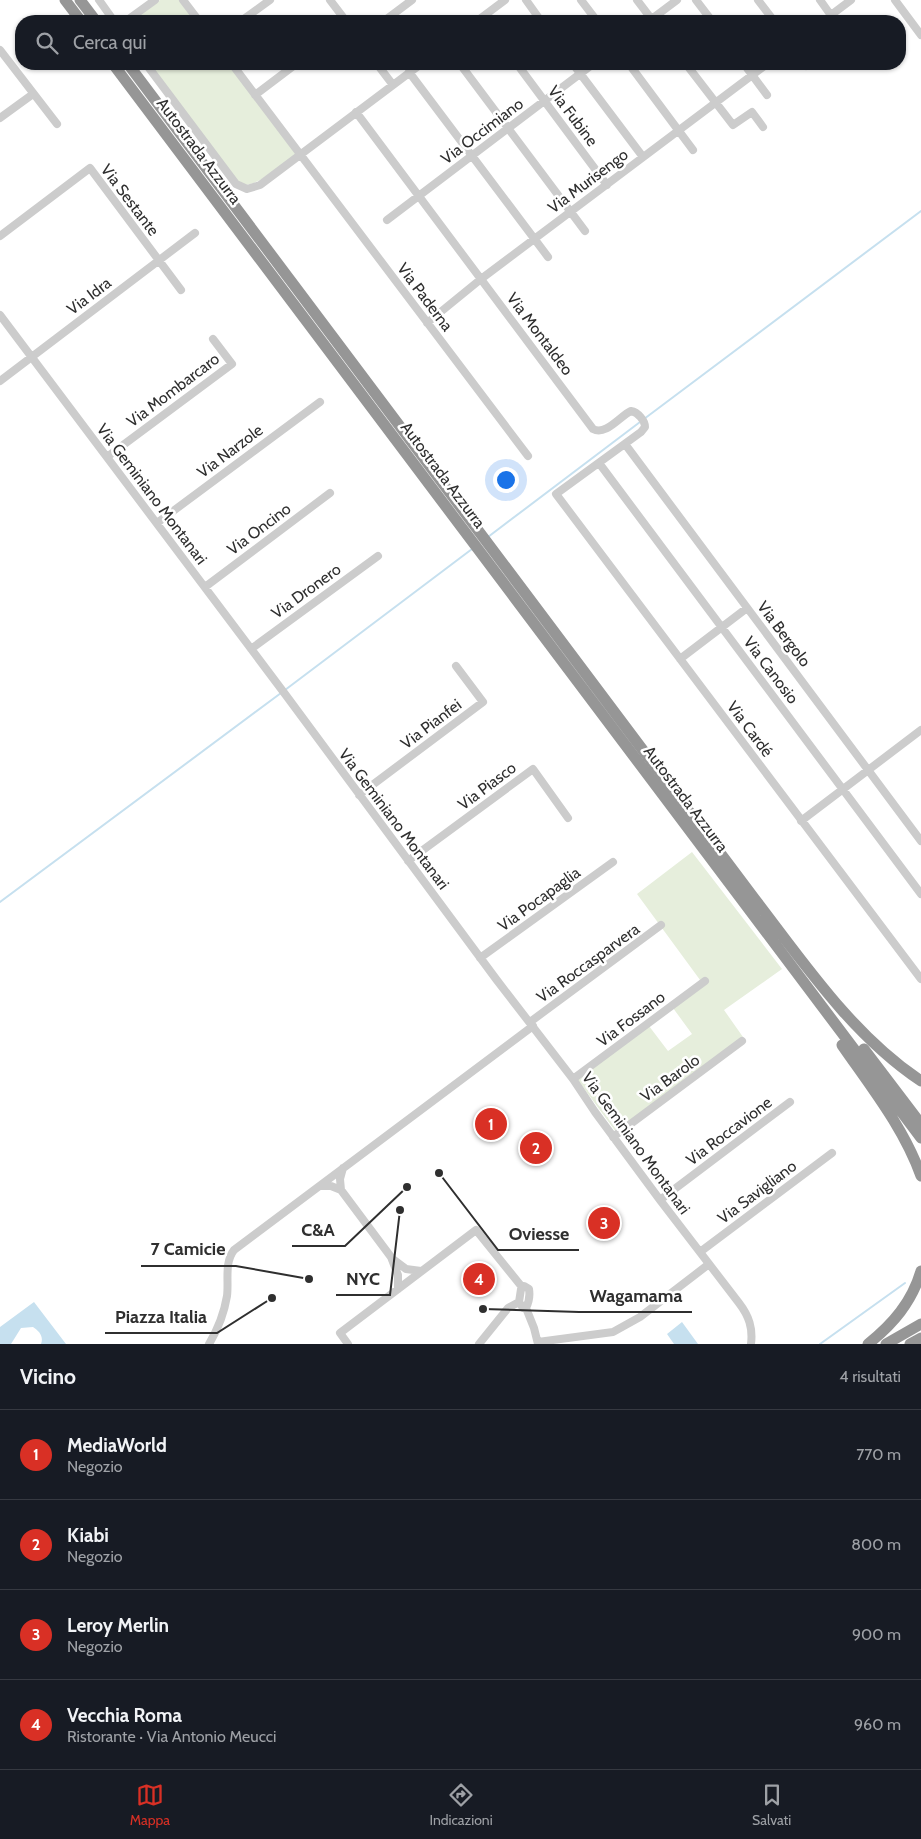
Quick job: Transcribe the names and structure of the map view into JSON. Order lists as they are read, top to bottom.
{
  "streets": {
    "highway": ["Autostrada Azzurra"],
    "street": [
      "Via Fubine",
      "Via Occimiano",
      "Via Murisengo",
      "Via Sestante",
      "Via Idra",
      "Via Paderna",
      "Via Montaldeo",
      "Via Mombarcaro",
      "Via Narzole",
      "Via Geminiano Montanari",
      "Via Oncino",
      "Via Dronero",
      "Via Bergolo",
      "Via Canosio",
      "Via Pianfei",
      "Via Cardé",
      "Via Piasco",
      "Via Pocapaglia",
      "Via Roccasparvera",
      "Via Fossano",
      "Via Barolo",
      "Via Roccavione",
      "Via Savigliano"
    ]
  },
  "crossings": [
    ["Via Fubine", "Via Occimiano"],
    ["Via Fubine", "Via Murisengo"],
    ["Via Occimiano", "Via Montaldeo"],
    ["Via Murisengo", "Via Paderna"],
    ["Via Murisengo", "Via Montaldeo"],
    ["Via Sestante", "Via Idra"],
    ["Via Idra", "Via Geminiano Montanari"],
    ["Via Montaldeo", "Via Bergolo"],
    ["Via Montaldeo", "Via Canosio"],
    ["Via Montaldeo", "Via Cardé"],
    ["Via Mombarcaro", "Via Geminiano Montanari"],
    ["Via Narzole", "Via Geminiano Montanari"],
    ["Via Geminiano Montanari", "Via Oncino"],
    ["Via Geminiano Montanari", "Via Dronero"],
    ["Via Geminiano Montanari", "Via Pianfei"],
    ["Via Geminiano Montanari", "Via Piasco"],
    ["Via Geminiano Montanari", "Via Pocapaglia"],
    ["Via Geminiano Montanari", "Via Roccasparvera"],
    ["Via Geminiano Montanari", "Via Fossano"],
    ["Via Geminiano Montanari", "Via Barolo"],
    ["Via Geminiano Montanari", "Via Roccavione"],
    ["Via Geminiano Montanari", "Via Savigliano"]
  ],
  "places": [
    "Oviesse",
    "C&A",
    "NYC",
    "7 Camicie",
    "Piazza Italia",
    "Wagamama"
  ],
  "page": {
    "search": "Cerca qui",
    "pins": [
      "1",
      "2",
      "3",
      "4"
    ],
    "heading": ["Vicino", "4 risultati"],
    "list": [
      {
        "mark": "1",
        "name": "MediaWorld",
        "note": "Negozio",
        "value": "770 m"
      },
      {
        "mark": "2",
        "name": "Kiabi",
        "note": "Negozio",
        "value": "800 m"
      },
      {
        "mark": "3",
        "name": "Leroy Merlin",
        "note": "Negozio",
        "value": "900 m"
      },
      {
        "mark": "4",
        "name": "Vecchia Roma",
        "note": "Ristorante · Via Antonio Meucci",
        "value": "960 m"
      }
    ],
    "nav": ["Mappa", "Indicazioni", "Salvati"]
  }
}
